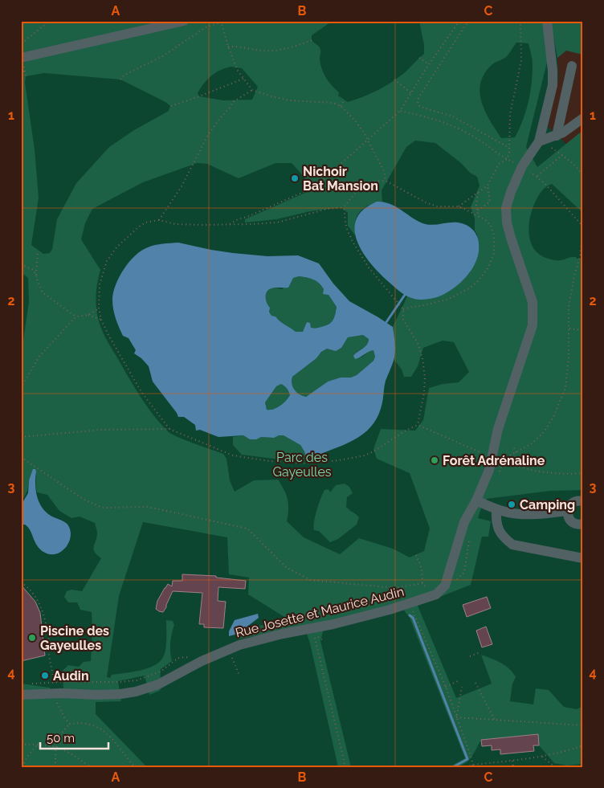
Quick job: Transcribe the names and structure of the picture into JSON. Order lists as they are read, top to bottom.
{
  "streets": {
    "street": ["Rue Josette et Maurice Audin"]
  },
  "parks": ["Parc des Gayeulles"],
  "places": [
    "Nichoir Bat Mansion",
    "Forêt Adrénaline",
    "Camping",
    "Piscine des Gayeulles",
    "Audin"
  ],
  "scale_bar": "50 m",
  "grid": {
    "columns": ["A", "B", "C"],
    "rows": [
      "1",
      "2",
      "3",
      "4"
    ]
  }
}
